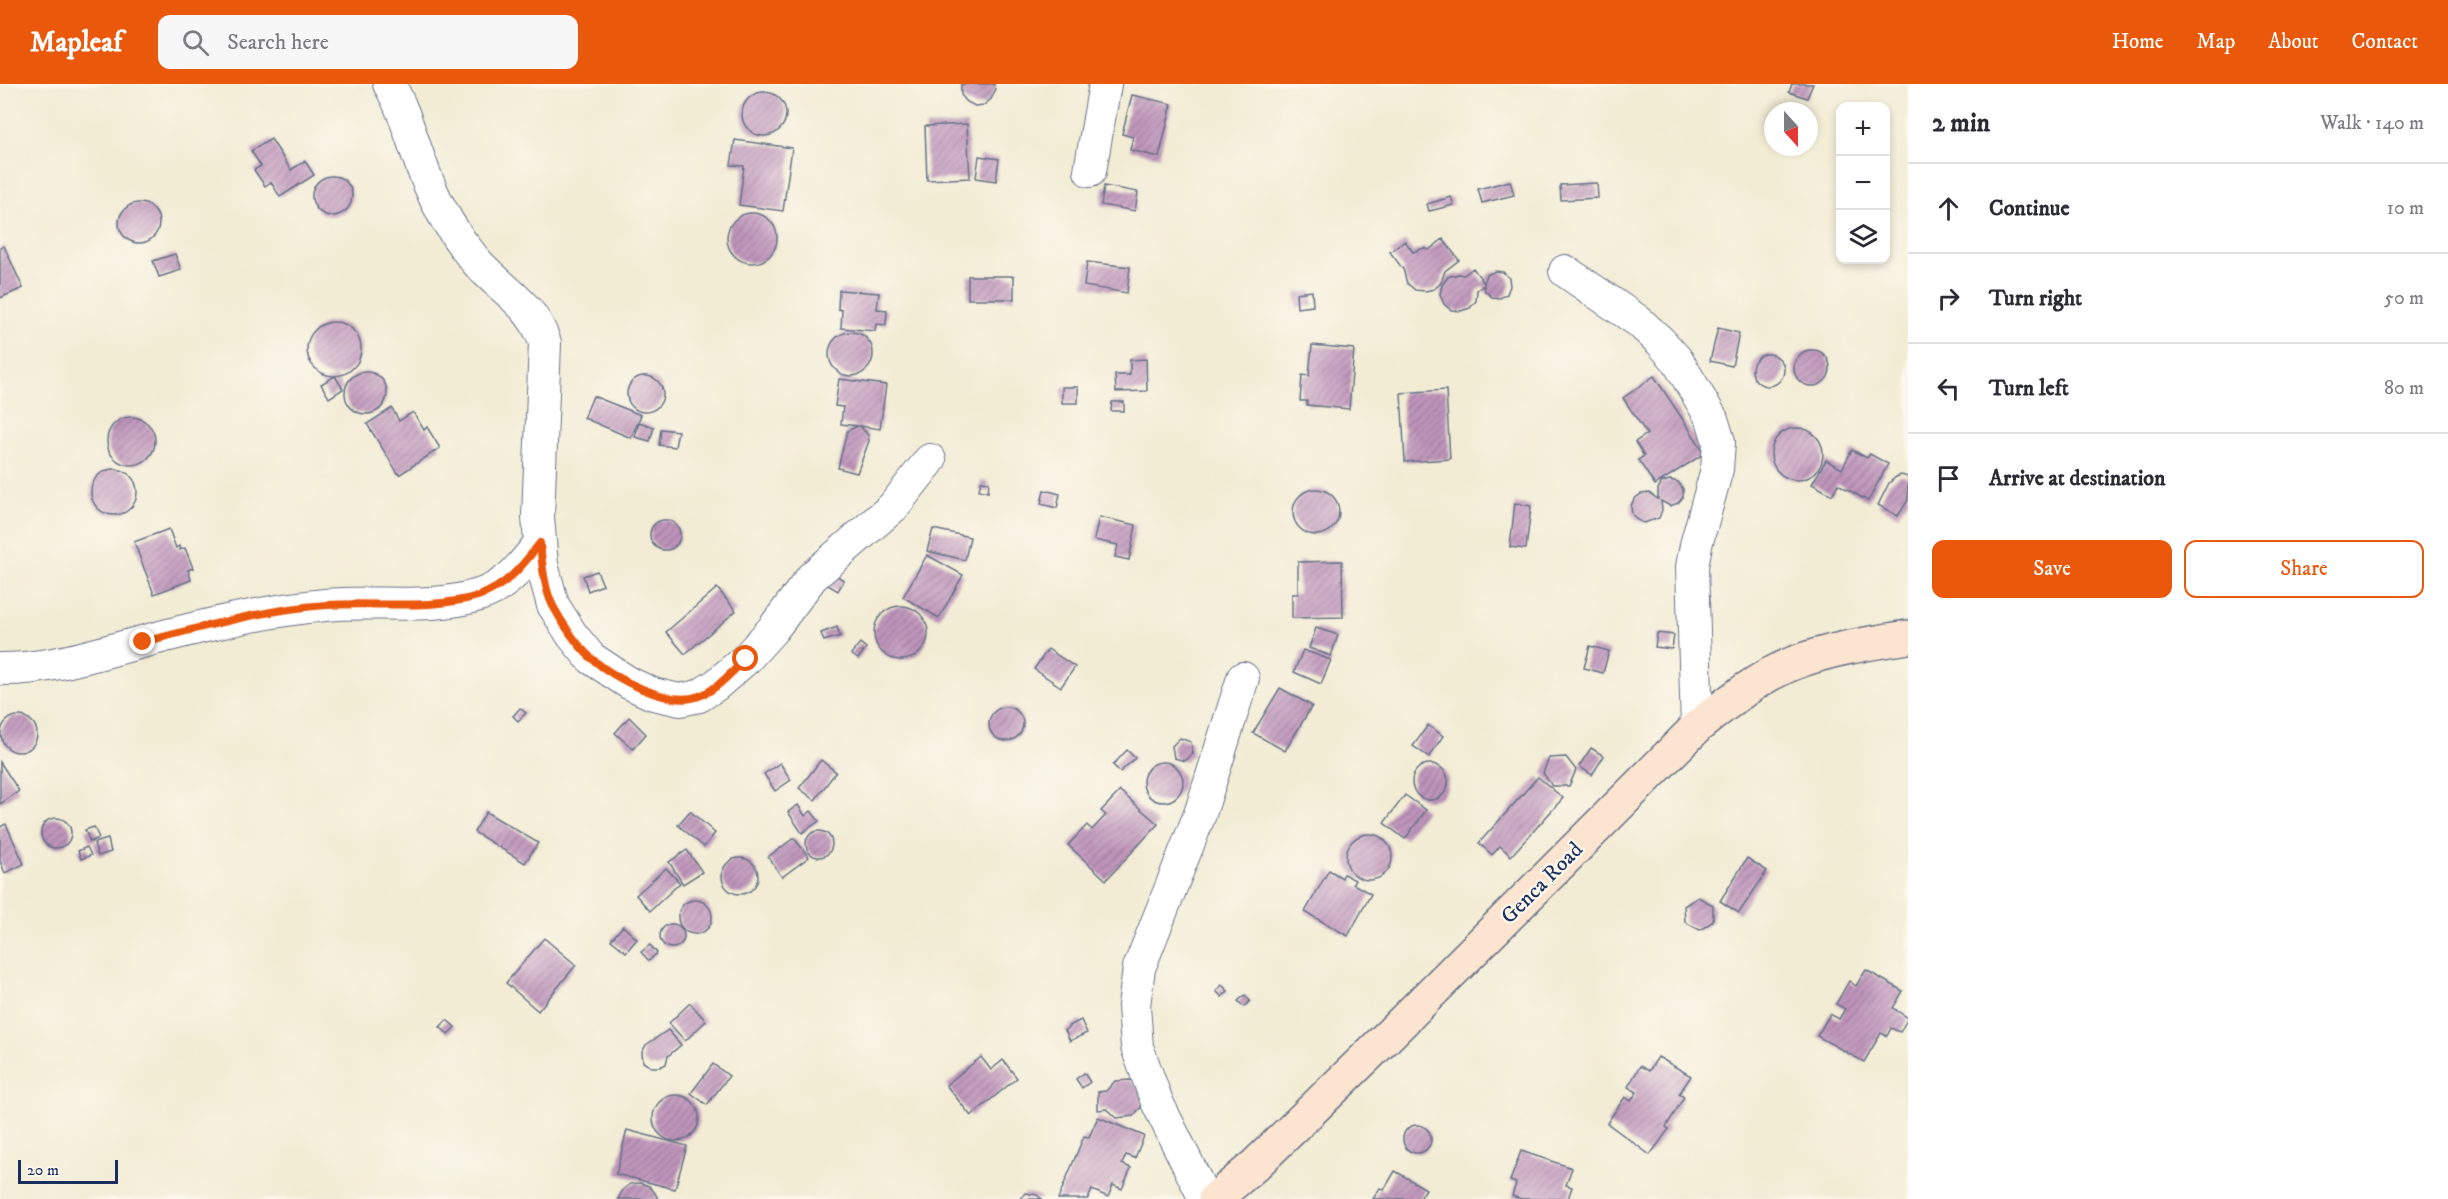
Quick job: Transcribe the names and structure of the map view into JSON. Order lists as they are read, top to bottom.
{
  "streets": {
    "street": ["Genca Road"]
  },
  "scale_bar": "20 m",
  "north": "bottom",
  "page": {
    "header": "Mapleaf",
    "search": "Search here",
    "nav": [
      "Home",
      "Map",
      "About",
      "Contact"
    ],
    "heading": ["2 min", "Walk · 140 m"],
    "map_buttons": ["+", "−"],
    "list": [
      ["Continue", "10 m"],
      ["Turn right", "50 m"],
      ["Turn left", "80 m"],
      "Arrive at destination"
    ],
    "buttons": ["Save", "Share"],
    "scale": "20 m"
  }
}
